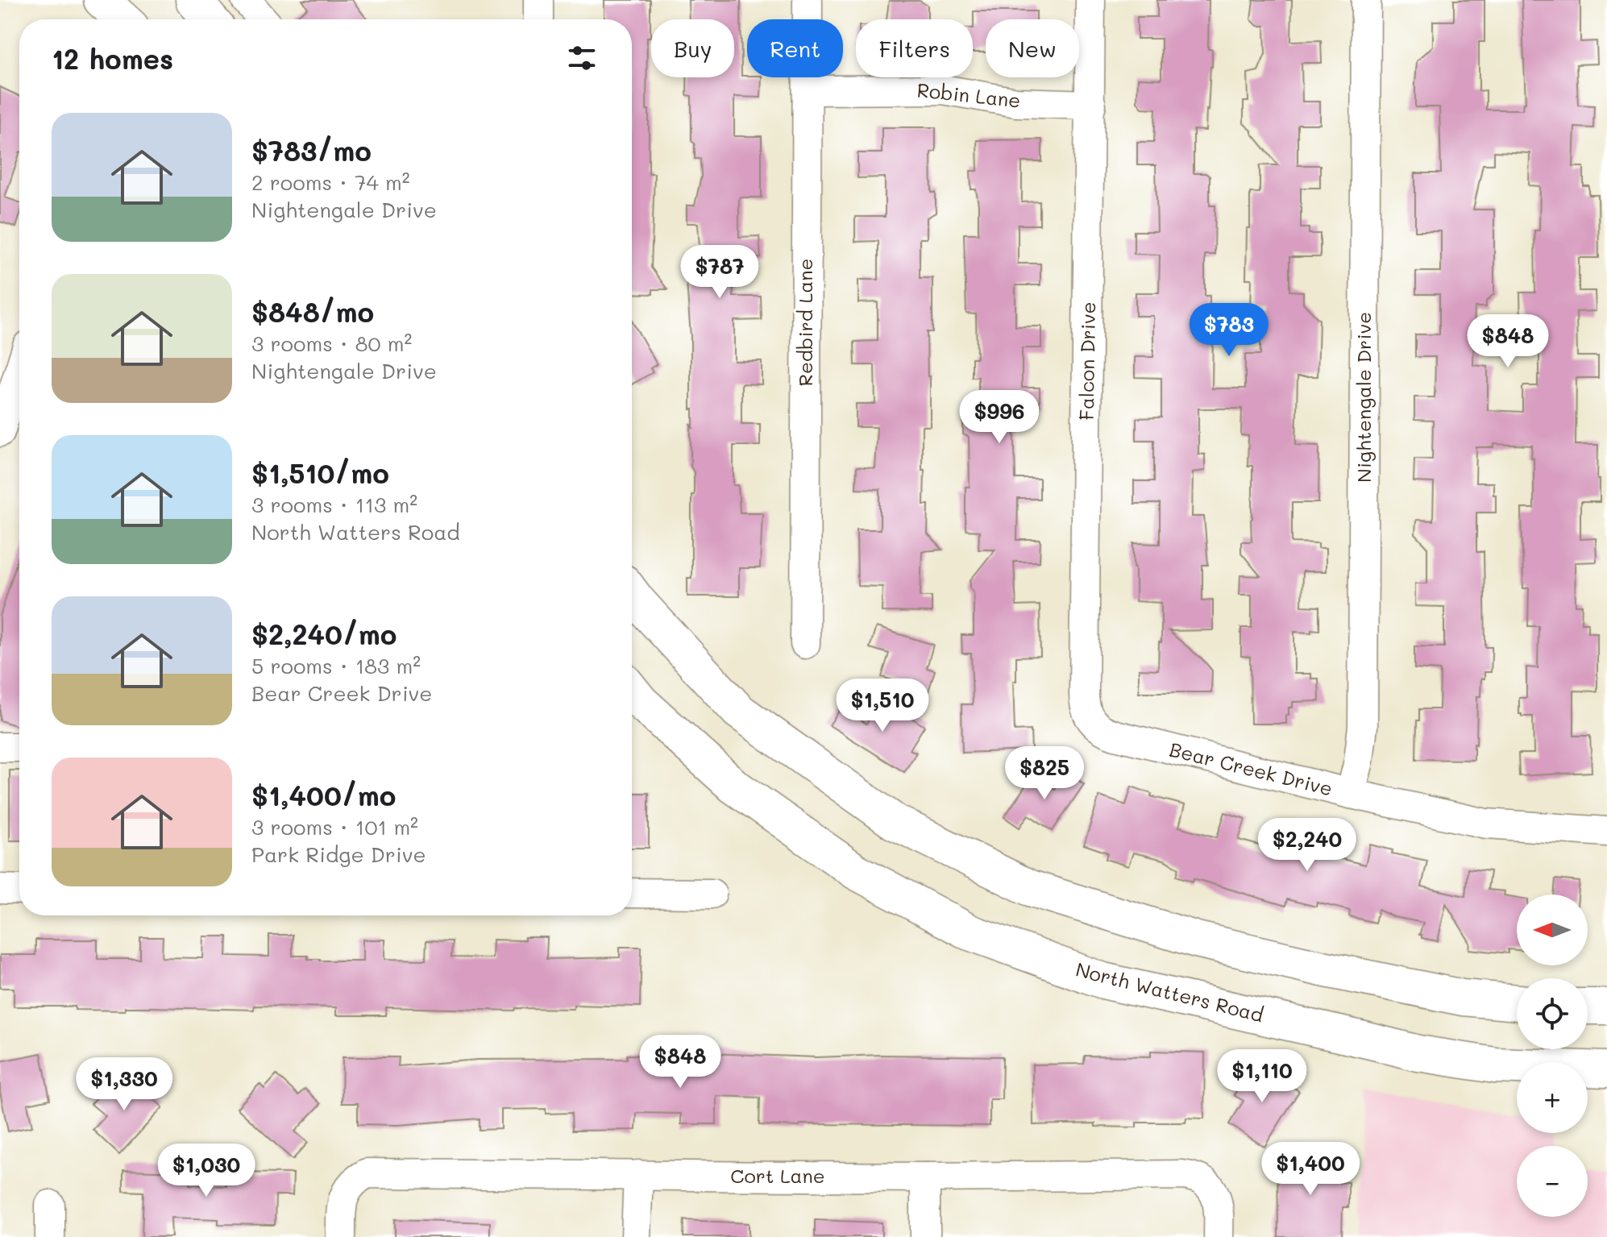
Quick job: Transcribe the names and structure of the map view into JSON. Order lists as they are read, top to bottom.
{
  "streets": {
    "main road": ["North Watters Road"],
    "street": [
      "Robin Lane",
      "Redbird Lane",
      "Falcon Drive",
      "Nightengale Drive",
      "Bear Creek Drive",
      "Cort Lane"
    ]
  },
  "crossings": [
    ["Robin Lane", "Redbird Lane"],
    ["Robin Lane", "Falcon Drive"],
    ["Falcon Drive", "Bear Creek Drive"],
    ["Nightengale Drive", "Bear Creek Drive"]
  ],
  "north": "left",
  "page": {
    "chip": [
      "Buy",
      "Rent",
      "Filters",
      "New"
    ],
    "heading": "12 homes",
    "list": [
      {
        "name": "$783/mo",
        "note": "2 rooms · 74 m² · Nightengale Drive"
      },
      {
        "name": "$848/mo",
        "note": "3 rooms · 80 m² · Nightengale Drive"
      },
      {
        "name": "$1,510/mo",
        "note": "3 rooms · 113 m² · North Watters Road"
      },
      {
        "name": "$2,240/mo",
        "note": "5 rooms · 183 m² · Bear Creek Drive"
      },
      {
        "name": "$1,400/mo",
        "note": "3 rooms · 101 m² · Park Ridge Drive"
      }
    ],
    "price": [
      "$787",
      "$783",
      "$848",
      "$996",
      "$1,510",
      "$825",
      "$2,240",
      "$848",
      "$1,110",
      "$1,330",
      "$1,400",
      "$1,030"
    ],
    "map_buttons": ["+", "−"]
  }
}
